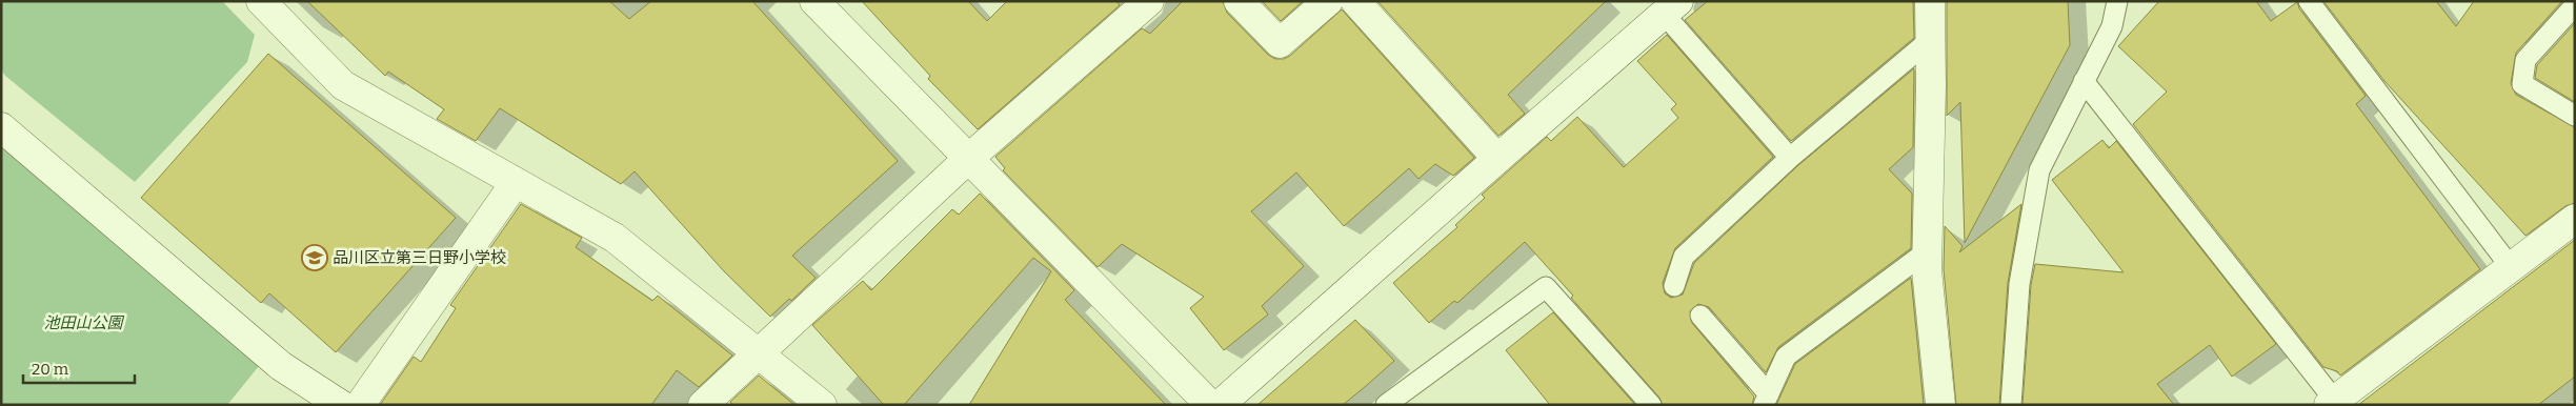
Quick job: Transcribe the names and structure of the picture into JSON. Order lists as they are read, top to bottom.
{
  "parks": ["池田山公園"],
  "places": {
    "school or university": ["品川区立第三日野小学校"]
  },
  "scale_bar": "20 m"
}
